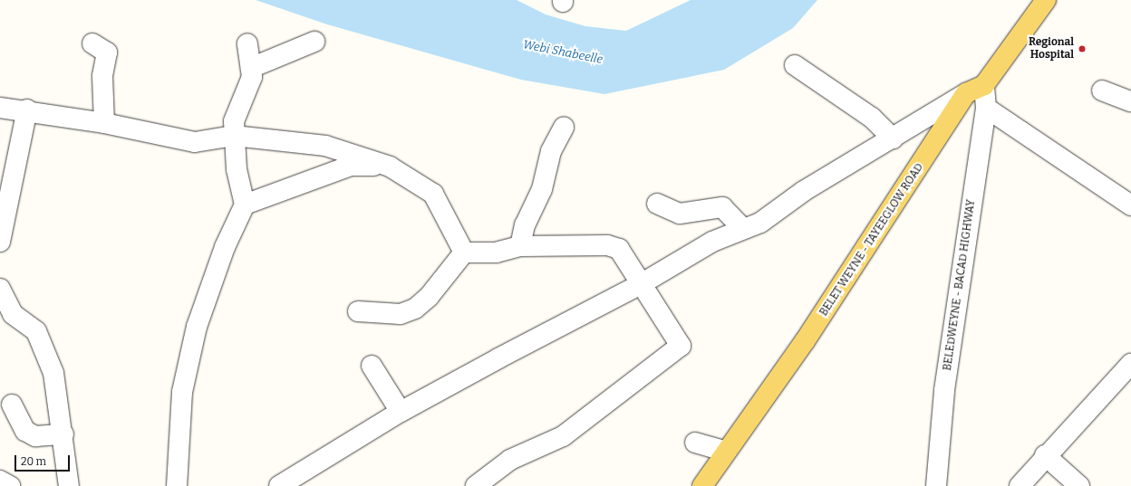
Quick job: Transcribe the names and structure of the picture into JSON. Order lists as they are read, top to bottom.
{
  "streets": {
    "main road": ["BELET WEYNE - TAYEEGLOW ROAD"],
    "street": ["BELEDWEYNE - BACAD HIGHWAY"]
  },
  "water": ["Webi Shabeelle"],
  "places": ["Regional Hospital"],
  "scale_bar": "20 m"
}
